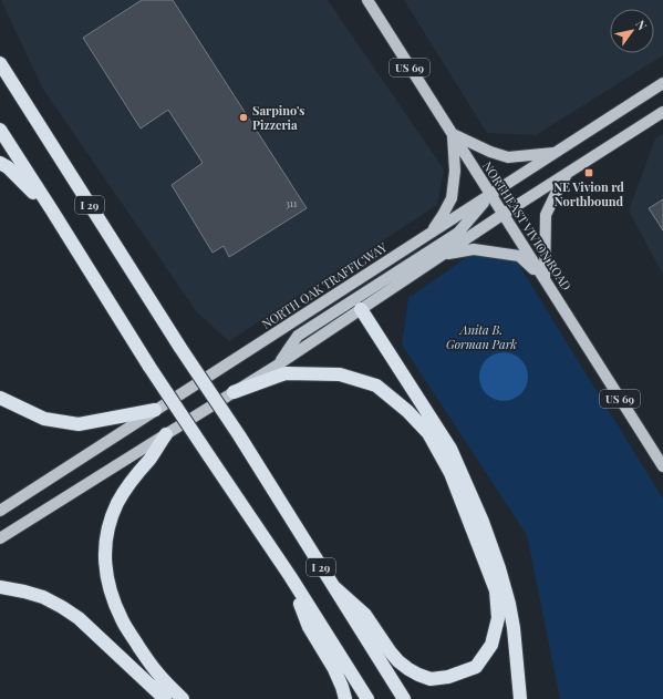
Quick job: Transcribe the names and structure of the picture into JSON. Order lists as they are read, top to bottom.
{
  "streets": {
    "highway": ["I 29"],
    "main road": ["US 69", "NORTHEAST VIVION ROAD", "NORTH OAK TRAFFICWAY"]
  },
  "crossings": [
    ["NORTHEAST VIVION ROAD", "NORTH OAK TRAFFICWAY"]
  ],
  "parks": ["Anita B. Gorman Park"],
  "places": {
    "other": ["Sarpino's Pizzeria"],
    "transit": ["NE Vivion rd Northbound"]
  },
  "house_numbers": ["311"],
  "north": "top right"
}
